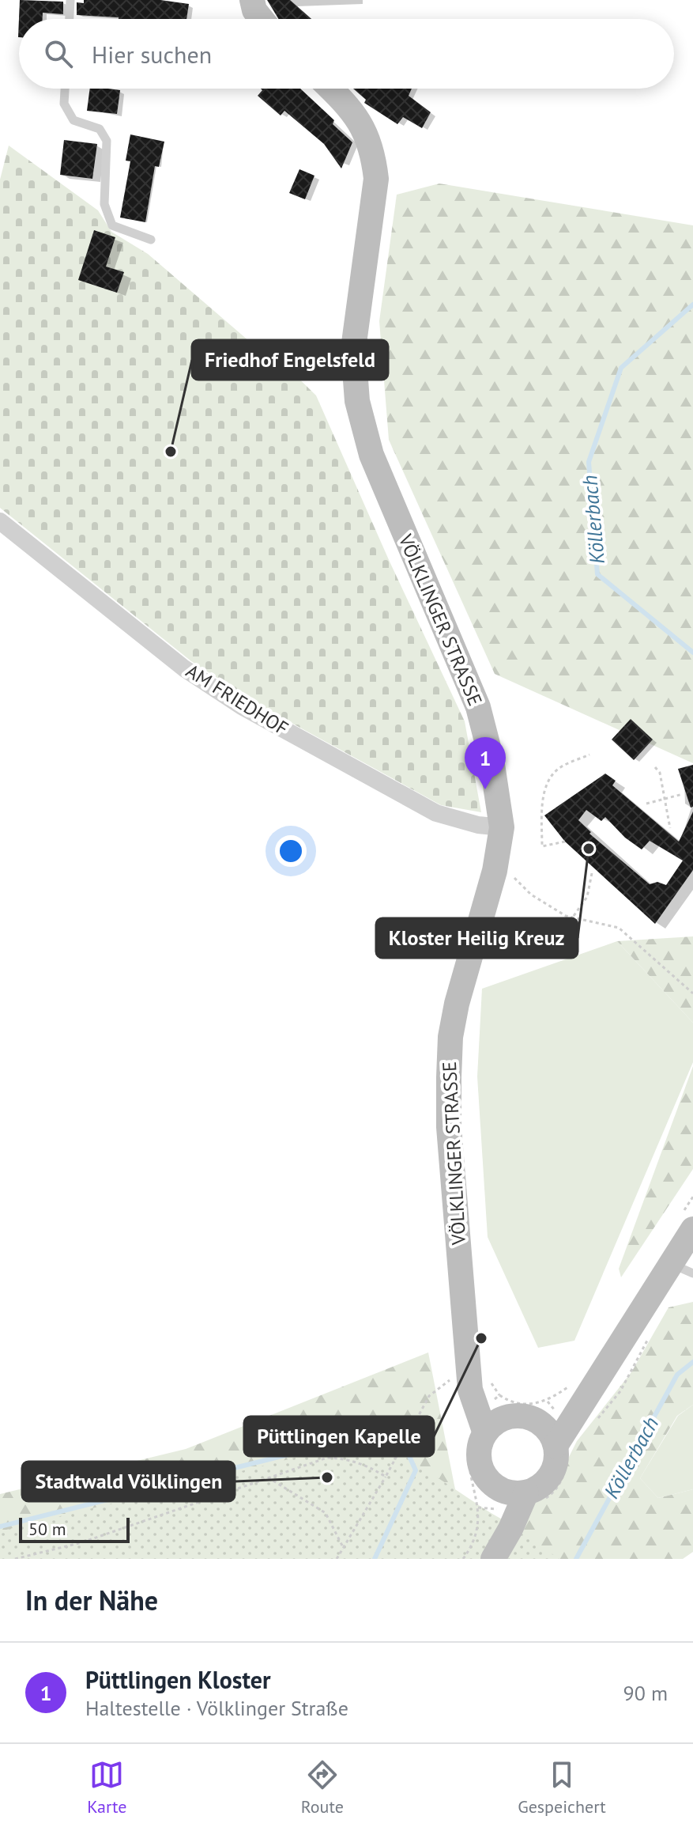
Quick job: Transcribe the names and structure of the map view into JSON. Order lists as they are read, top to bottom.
{
  "streets": {
    "street": ["VÖLKLINGER STRASSE", "AM FRIEDHOF"]
  },
  "crossings": [
    ["VÖLKLINGER STRASSE", "AM FRIEDHOF"]
  ],
  "water": ["Köllerbach"],
  "places": [
    "Friedhof Engelsfeld",
    "Kloster Heilig Kreuz",
    "Püttlingen Kapelle",
    "Stadtwald Völklingen"
  ],
  "scale_bar": "50 m",
  "page": {
    "search": "Hier suchen",
    "pins": "1",
    "scale": "50 m",
    "heading": "In der Nähe",
    "list": [
      {
        "mark": "1",
        "name": "Püttlingen Kloster",
        "note": "Haltestelle · Völklinger Straße",
        "value": "90 m"
      }
    ],
    "nav": ["Karte", "Route", "Gespeichert"]
  }
}
